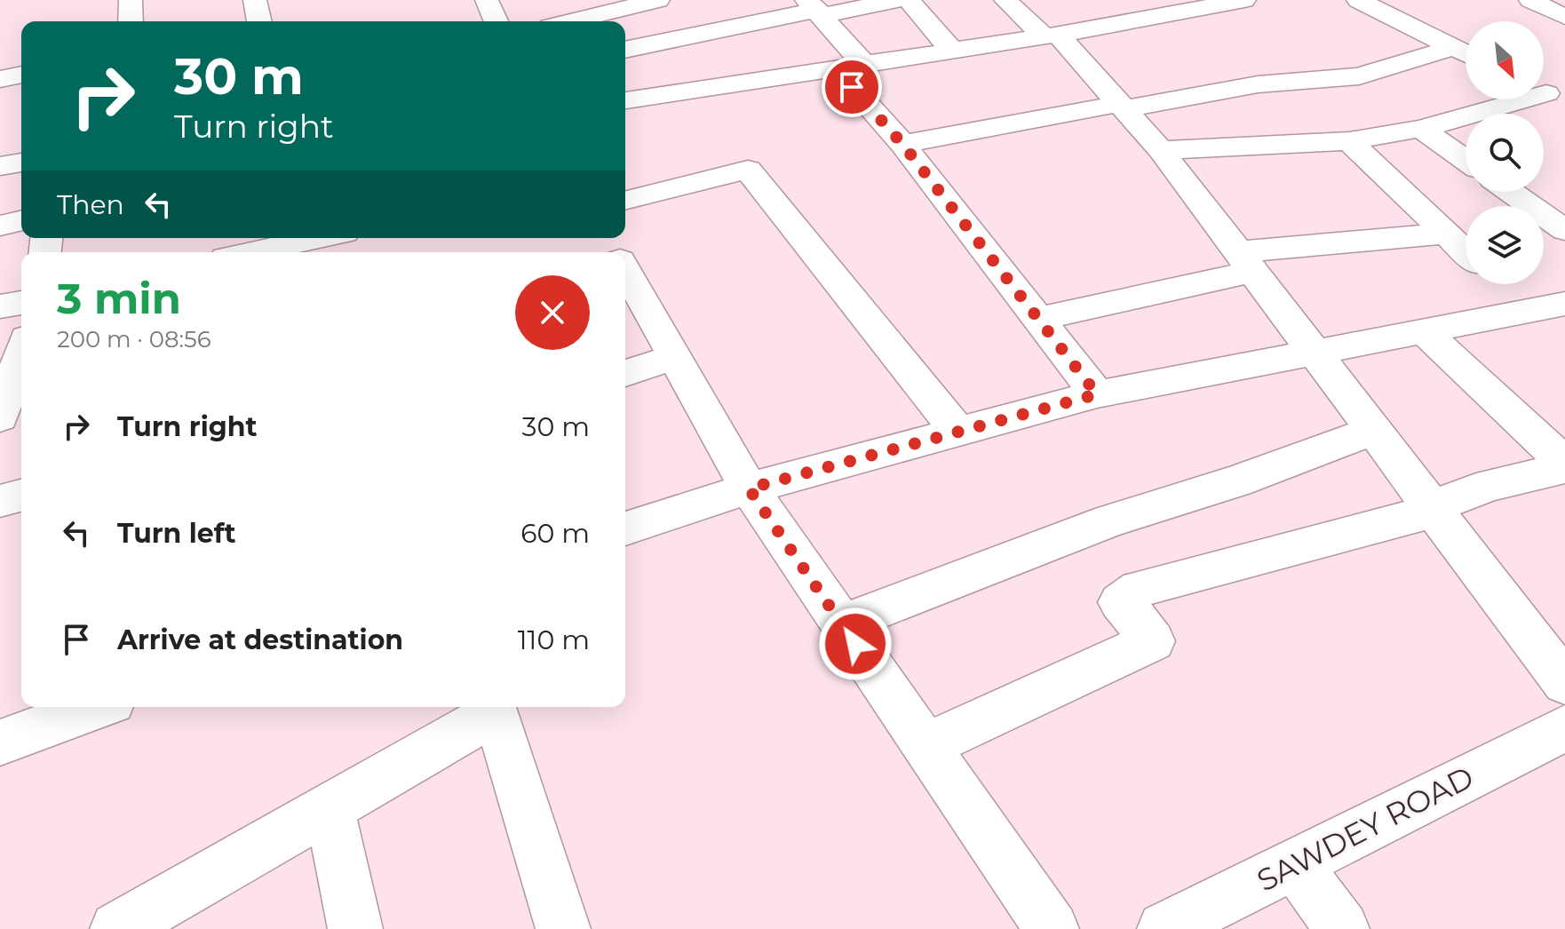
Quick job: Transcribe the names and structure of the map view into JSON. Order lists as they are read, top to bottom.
{
  "streets": {
    "street": ["SAWDEY ROAD"]
  },
  "north": "bottom right",
  "page": {
    "turn": ["30 m", "Turn right"],
    "then": "Then",
    "heading": ["3 min", "200 m · 08:56"],
    "list": [
      {
        "name": "Turn right",
        "value": "30 m"
      },
      {
        "name": "Turn left",
        "value": "60 m"
      },
      {
        "name": "Arrive at destination",
        "value": "110 m"
      }
    ]
  }
}
